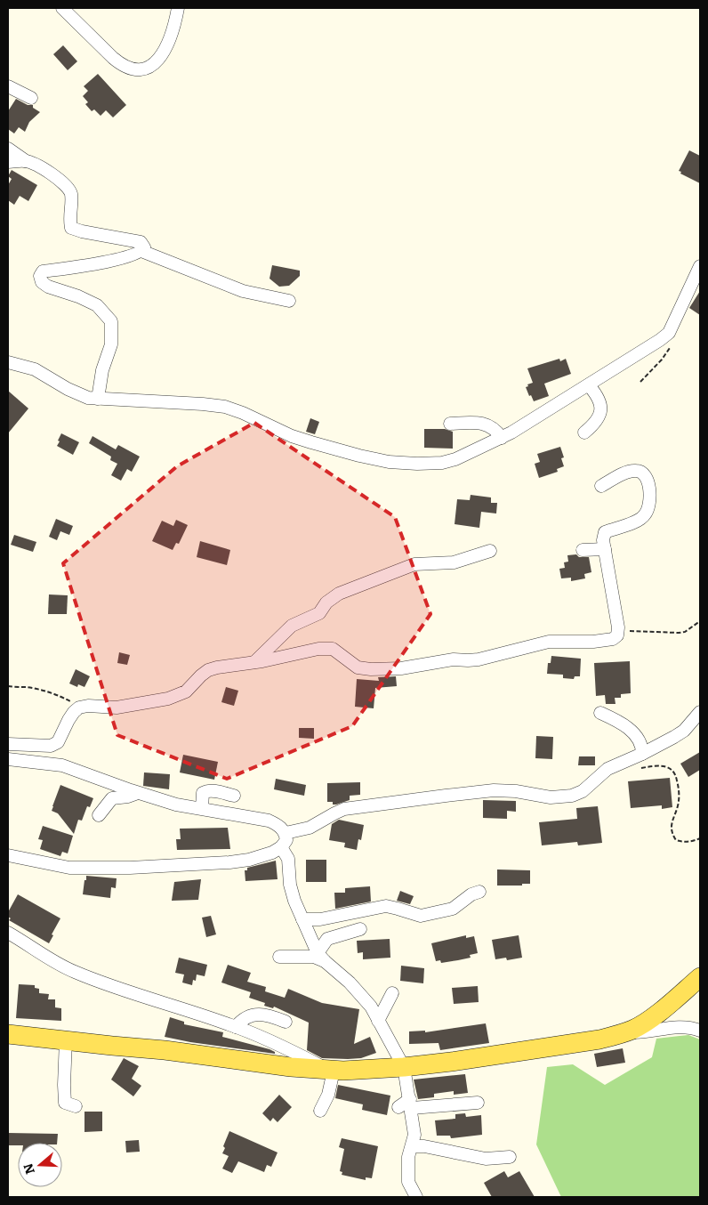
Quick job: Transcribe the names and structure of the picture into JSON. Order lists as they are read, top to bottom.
{
  "north": "left"
}
